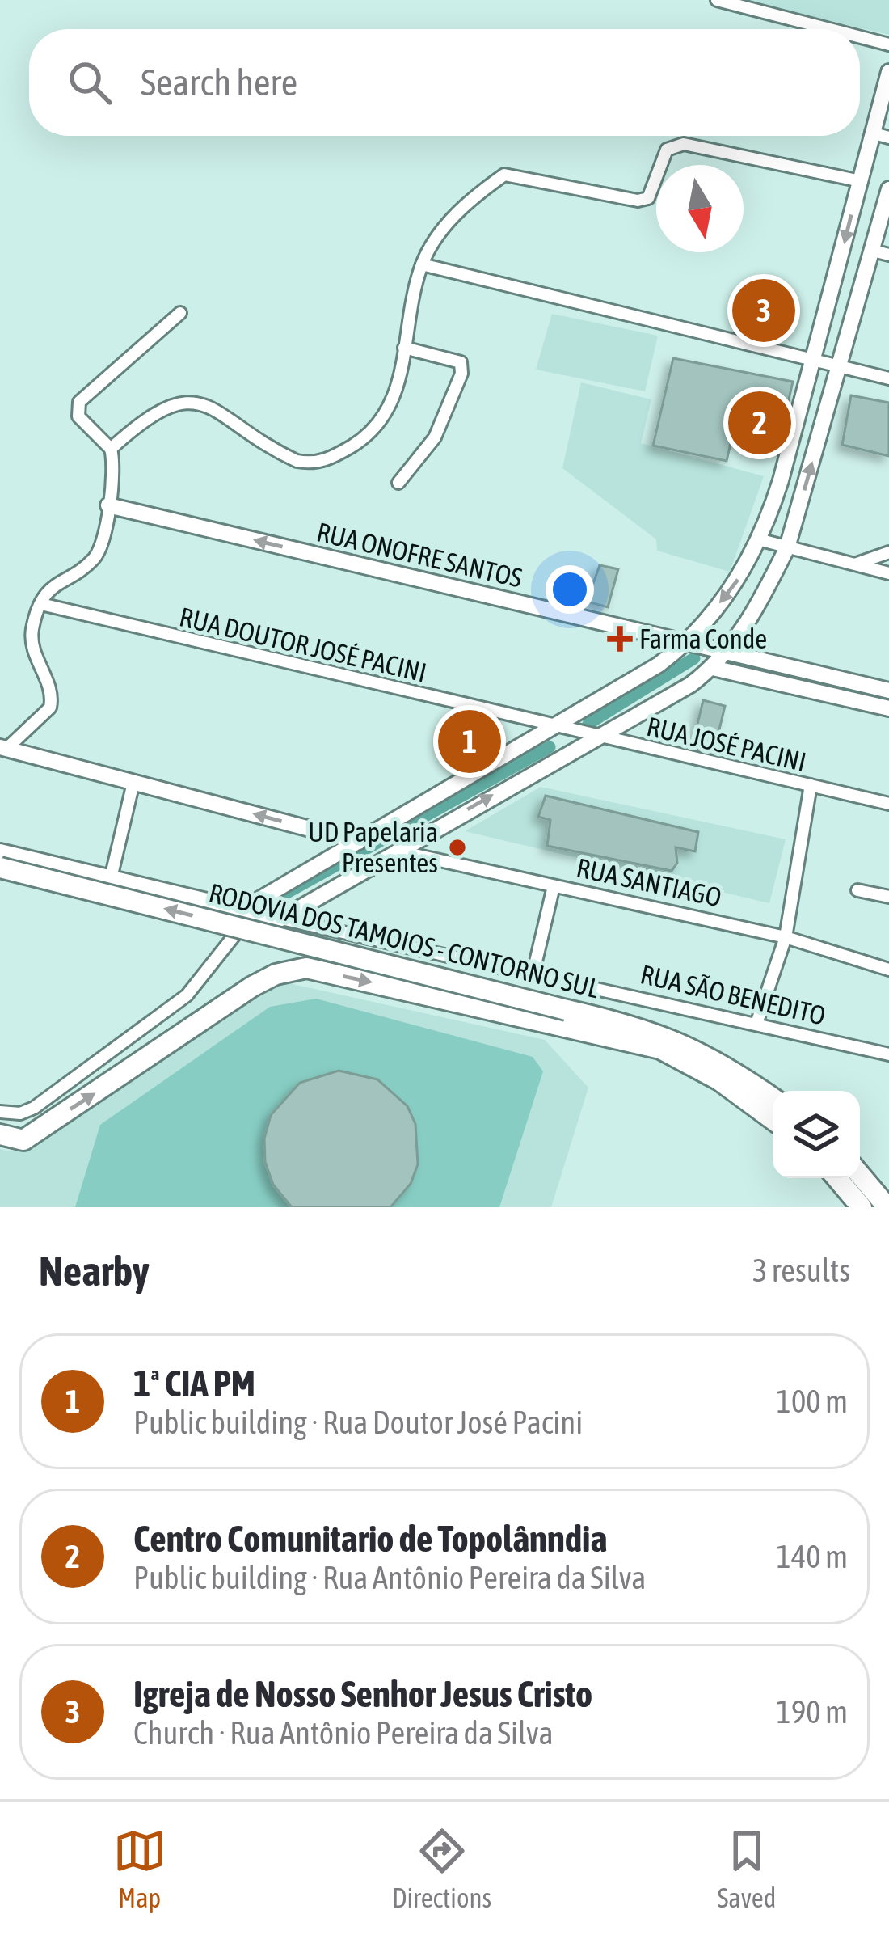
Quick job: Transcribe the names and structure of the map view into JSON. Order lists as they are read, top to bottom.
{
  "streets": {
    "highway": ["RODOVIA DOS TAMOIOS - CONTORNO SUL"],
    "street": [
      "RUA ONOFRE SANTOS",
      "RUA DOUTOR JOSÉ PACINI",
      "RUA JOSÉ PACINI",
      "RUA SANTIAGO",
      "RUA SÃO BENEDITO"
    ]
  },
  "crossings": [
    ["RUA DOUTOR JOSÉ PACINI", "RUA JOSÉ PACINI"]
  ],
  "one_way": ["RUA ONOFRE SANTOS"],
  "places": {
    "health": ["Farma Conde"],
    "other": ["UD Papelaria Presentes"]
  },
  "north": "bottom",
  "page": {
    "search": "Search here",
    "pins": ["3", "2", "1"],
    "heading": ["Nearby", "3 results"],
    "list": [
      {
        "mark": "1",
        "name": "1ª CIA PM",
        "note": "Public building · Rua Doutor José Pacini",
        "value": "100 m"
      },
      {
        "mark": "2",
        "name": "Centro Comunitario de Topolânndia",
        "note": "Public building · Rua Antônio Pereira da Silva",
        "value": "140 m"
      },
      {
        "mark": "3",
        "name": "Igreja de Nosso Senhor Jesus Cristo",
        "note": "Church · Rua Antônio Pereira da Silva",
        "value": "190 m"
      }
    ],
    "nav": ["Map", "Directions", "Saved"]
  }
}
